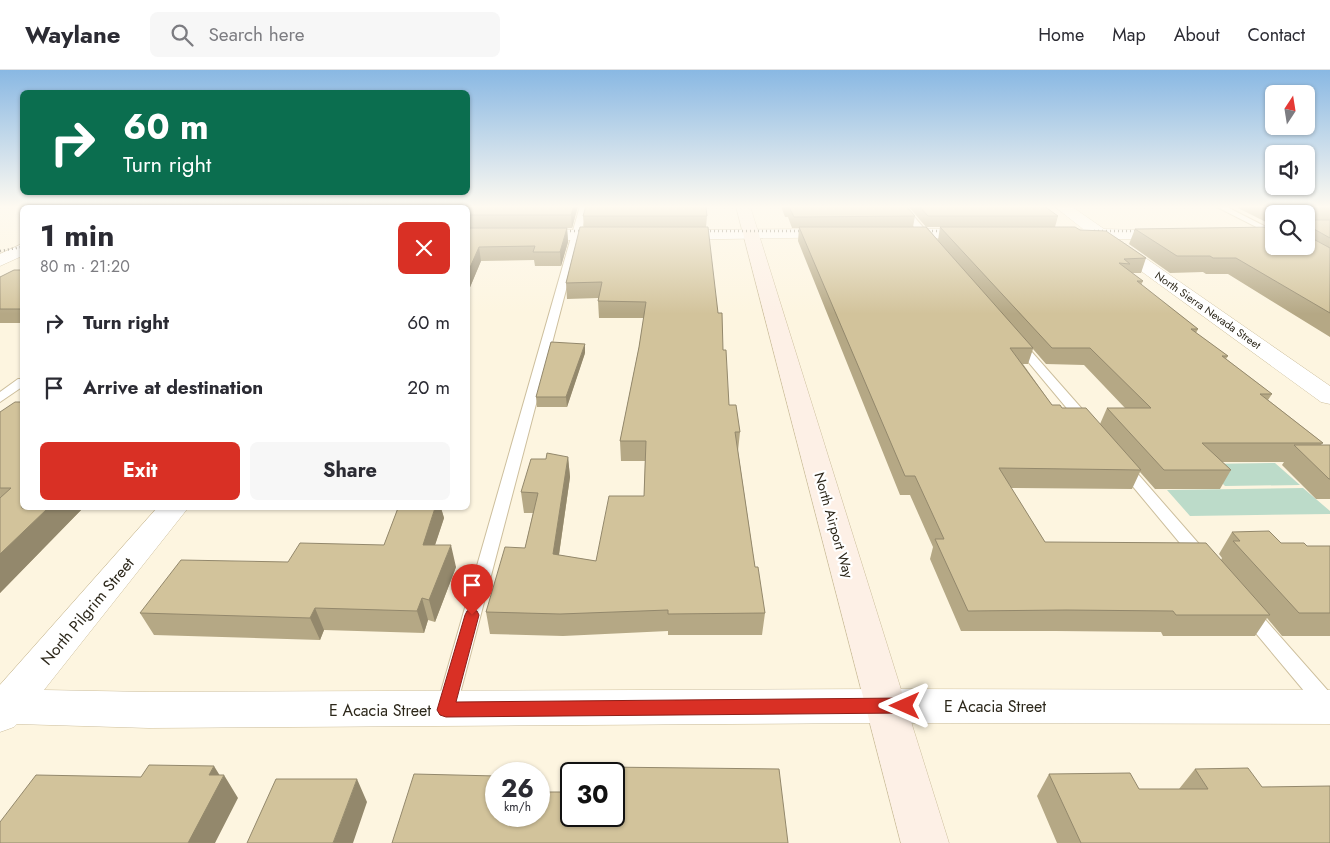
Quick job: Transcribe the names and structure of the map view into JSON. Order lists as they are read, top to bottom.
{
  "streets": {
    "main road": ["North Airport Way"],
    "street": ["North Sierra Nevada Street", "North Pilgrim Street", "E Acacia Street"]
  },
  "crossings": [
    ["North Airport Way", "E Acacia Street"],
    ["North Pilgrim Street", "E Acacia Street"]
  ],
  "north": "top",
  "page": {
    "header": "Waylane",
    "search": "Search here",
    "nav": [
      "Home",
      "Map",
      "About",
      "Contact"
    ],
    "turn": ["60 m", "Turn right"],
    "heading": ["1 min", "80 m · 21:20"],
    "list": [
      {
        "name": "Turn right",
        "value": "60 m"
      },
      {
        "name": "Arrive at destination",
        "value": "20 m"
      }
    ],
    "buttons": ["Exit", "Share"],
    "speed": "26 km/h",
    "limit": "30"
  }
}
